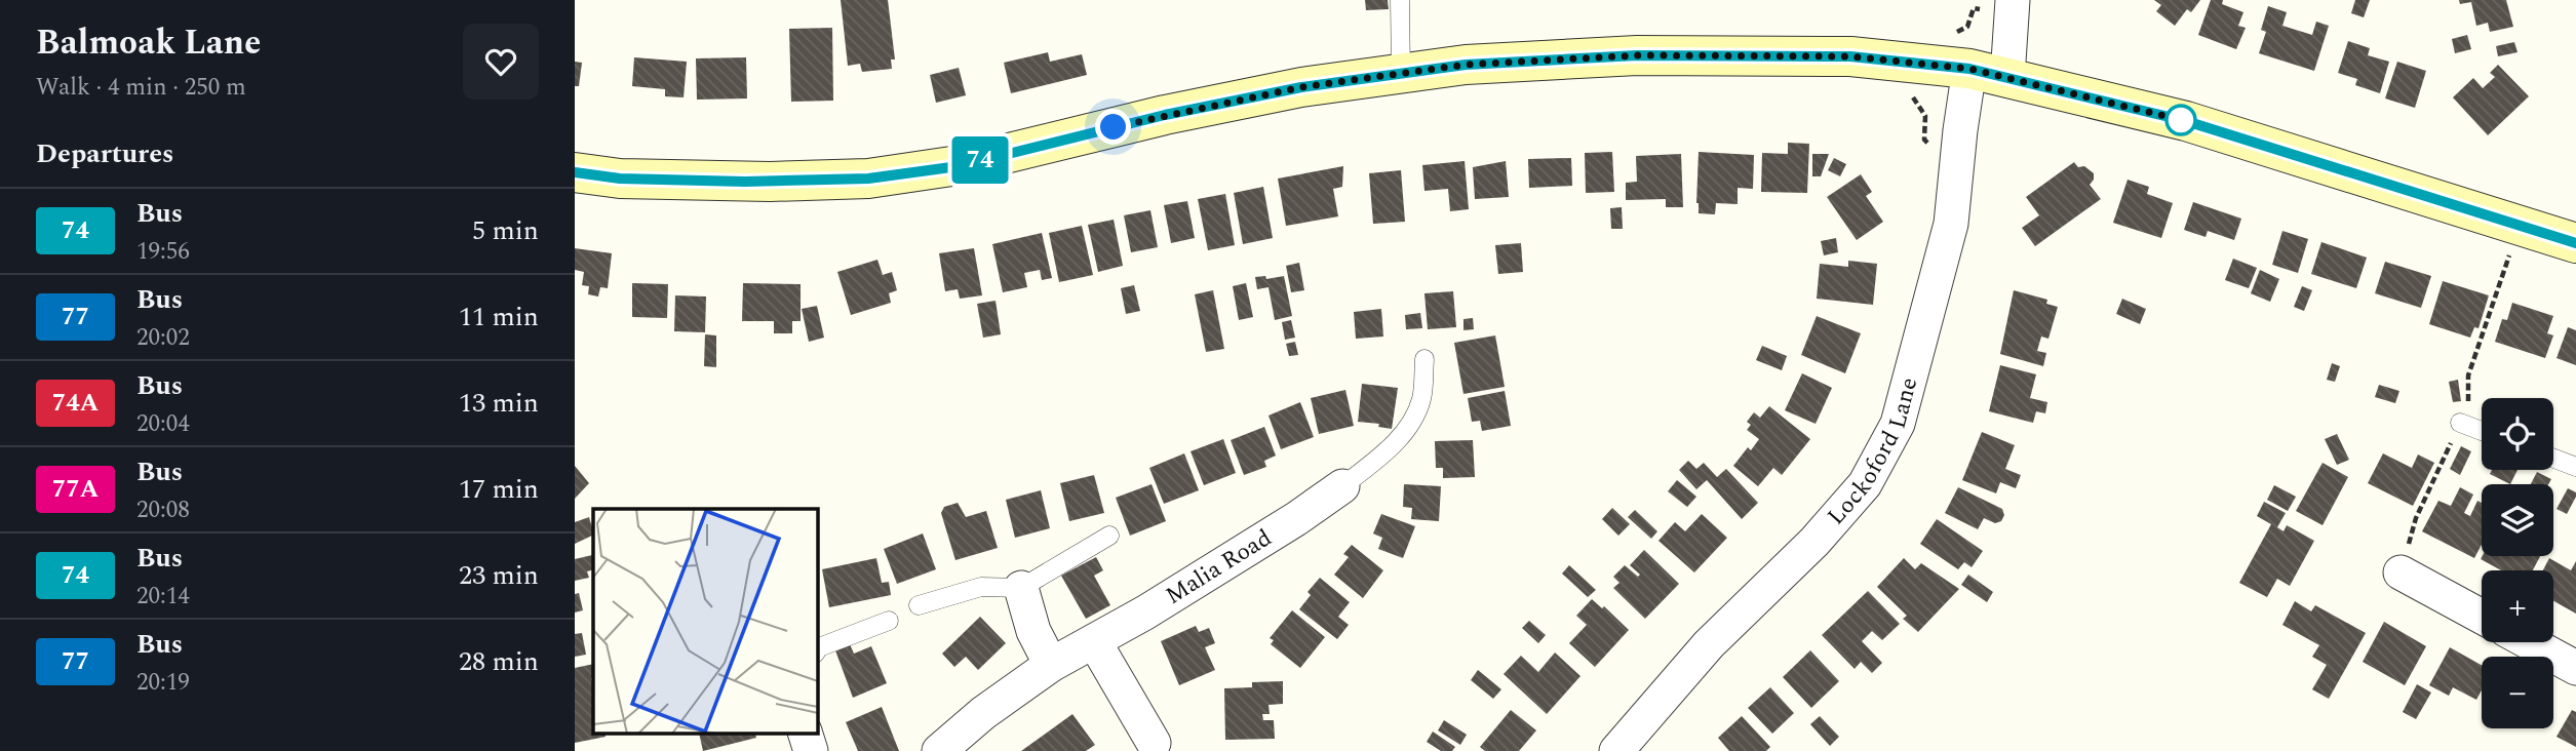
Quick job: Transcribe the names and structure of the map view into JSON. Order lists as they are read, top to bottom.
{
  "streets": {
    "street": ["Lockoford Lane", "Malia Road"]
  },
  "lines": ["bus line 74"],
  "page": {
    "heading": [
      ["Balmoak Lane", "Walk · 4 min · 250 m"],
      "Departures"
    ],
    "on_map": "74",
    "list": [
      {
        "mark": "74",
        "name": "Bus",
        "note": "19:56",
        "value": "5 min"
      },
      {
        "mark": "77",
        "name": "Bus",
        "note": "20:02",
        "value": "11 min"
      },
      {
        "mark": "74A",
        "name": "Bus",
        "note": "20:04",
        "value": "13 min"
      },
      {
        "mark": "77A",
        "name": "Bus",
        "note": "20:08",
        "value": "17 min"
      },
      {
        "mark": "74",
        "name": "Bus",
        "note": "20:14",
        "value": "23 min"
      },
      {
        "mark": "77",
        "name": "Bus",
        "note": "20:19",
        "value": "28 min"
      }
    ],
    "map_buttons": ["+", "−"]
  }
}
